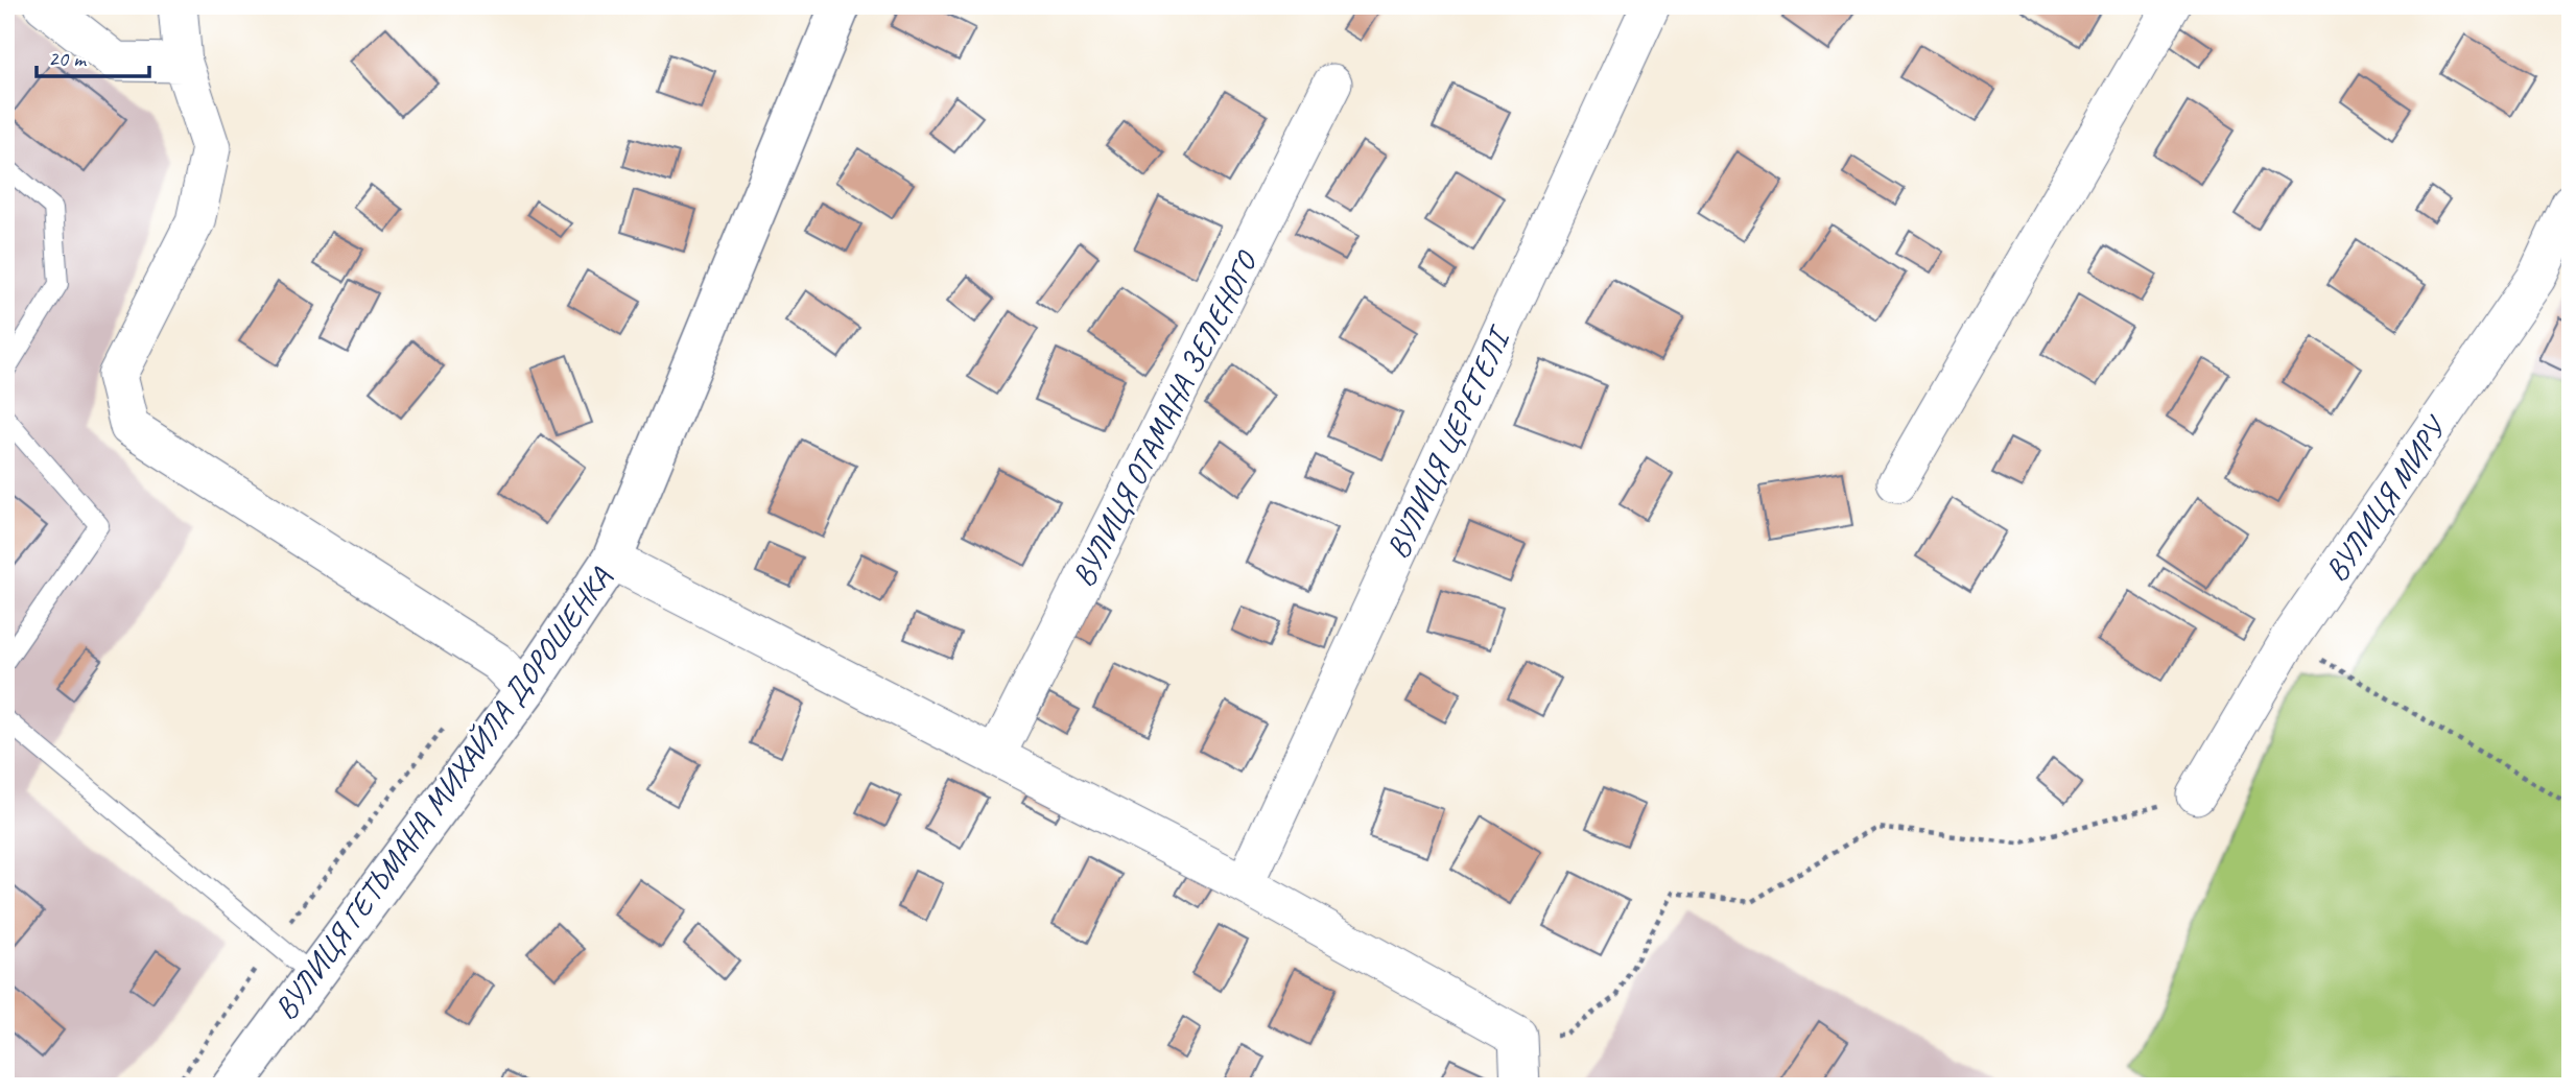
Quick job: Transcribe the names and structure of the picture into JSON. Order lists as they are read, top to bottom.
{
  "streets": {
    "street": [
      "ВУЛИЦЯ ОТАМАНА ЗЕЛЕНОГО",
      "ВУЛИЦЯ ЦЕРЕТЕЛІ",
      "ВУЛИЦЯ МИРУ",
      "ВУЛИЦЯ ГЕТЬМАНА МИХАЙЛА ДОРОШЕНКА"
    ]
  },
  "scale_bar": "20 m"
}
